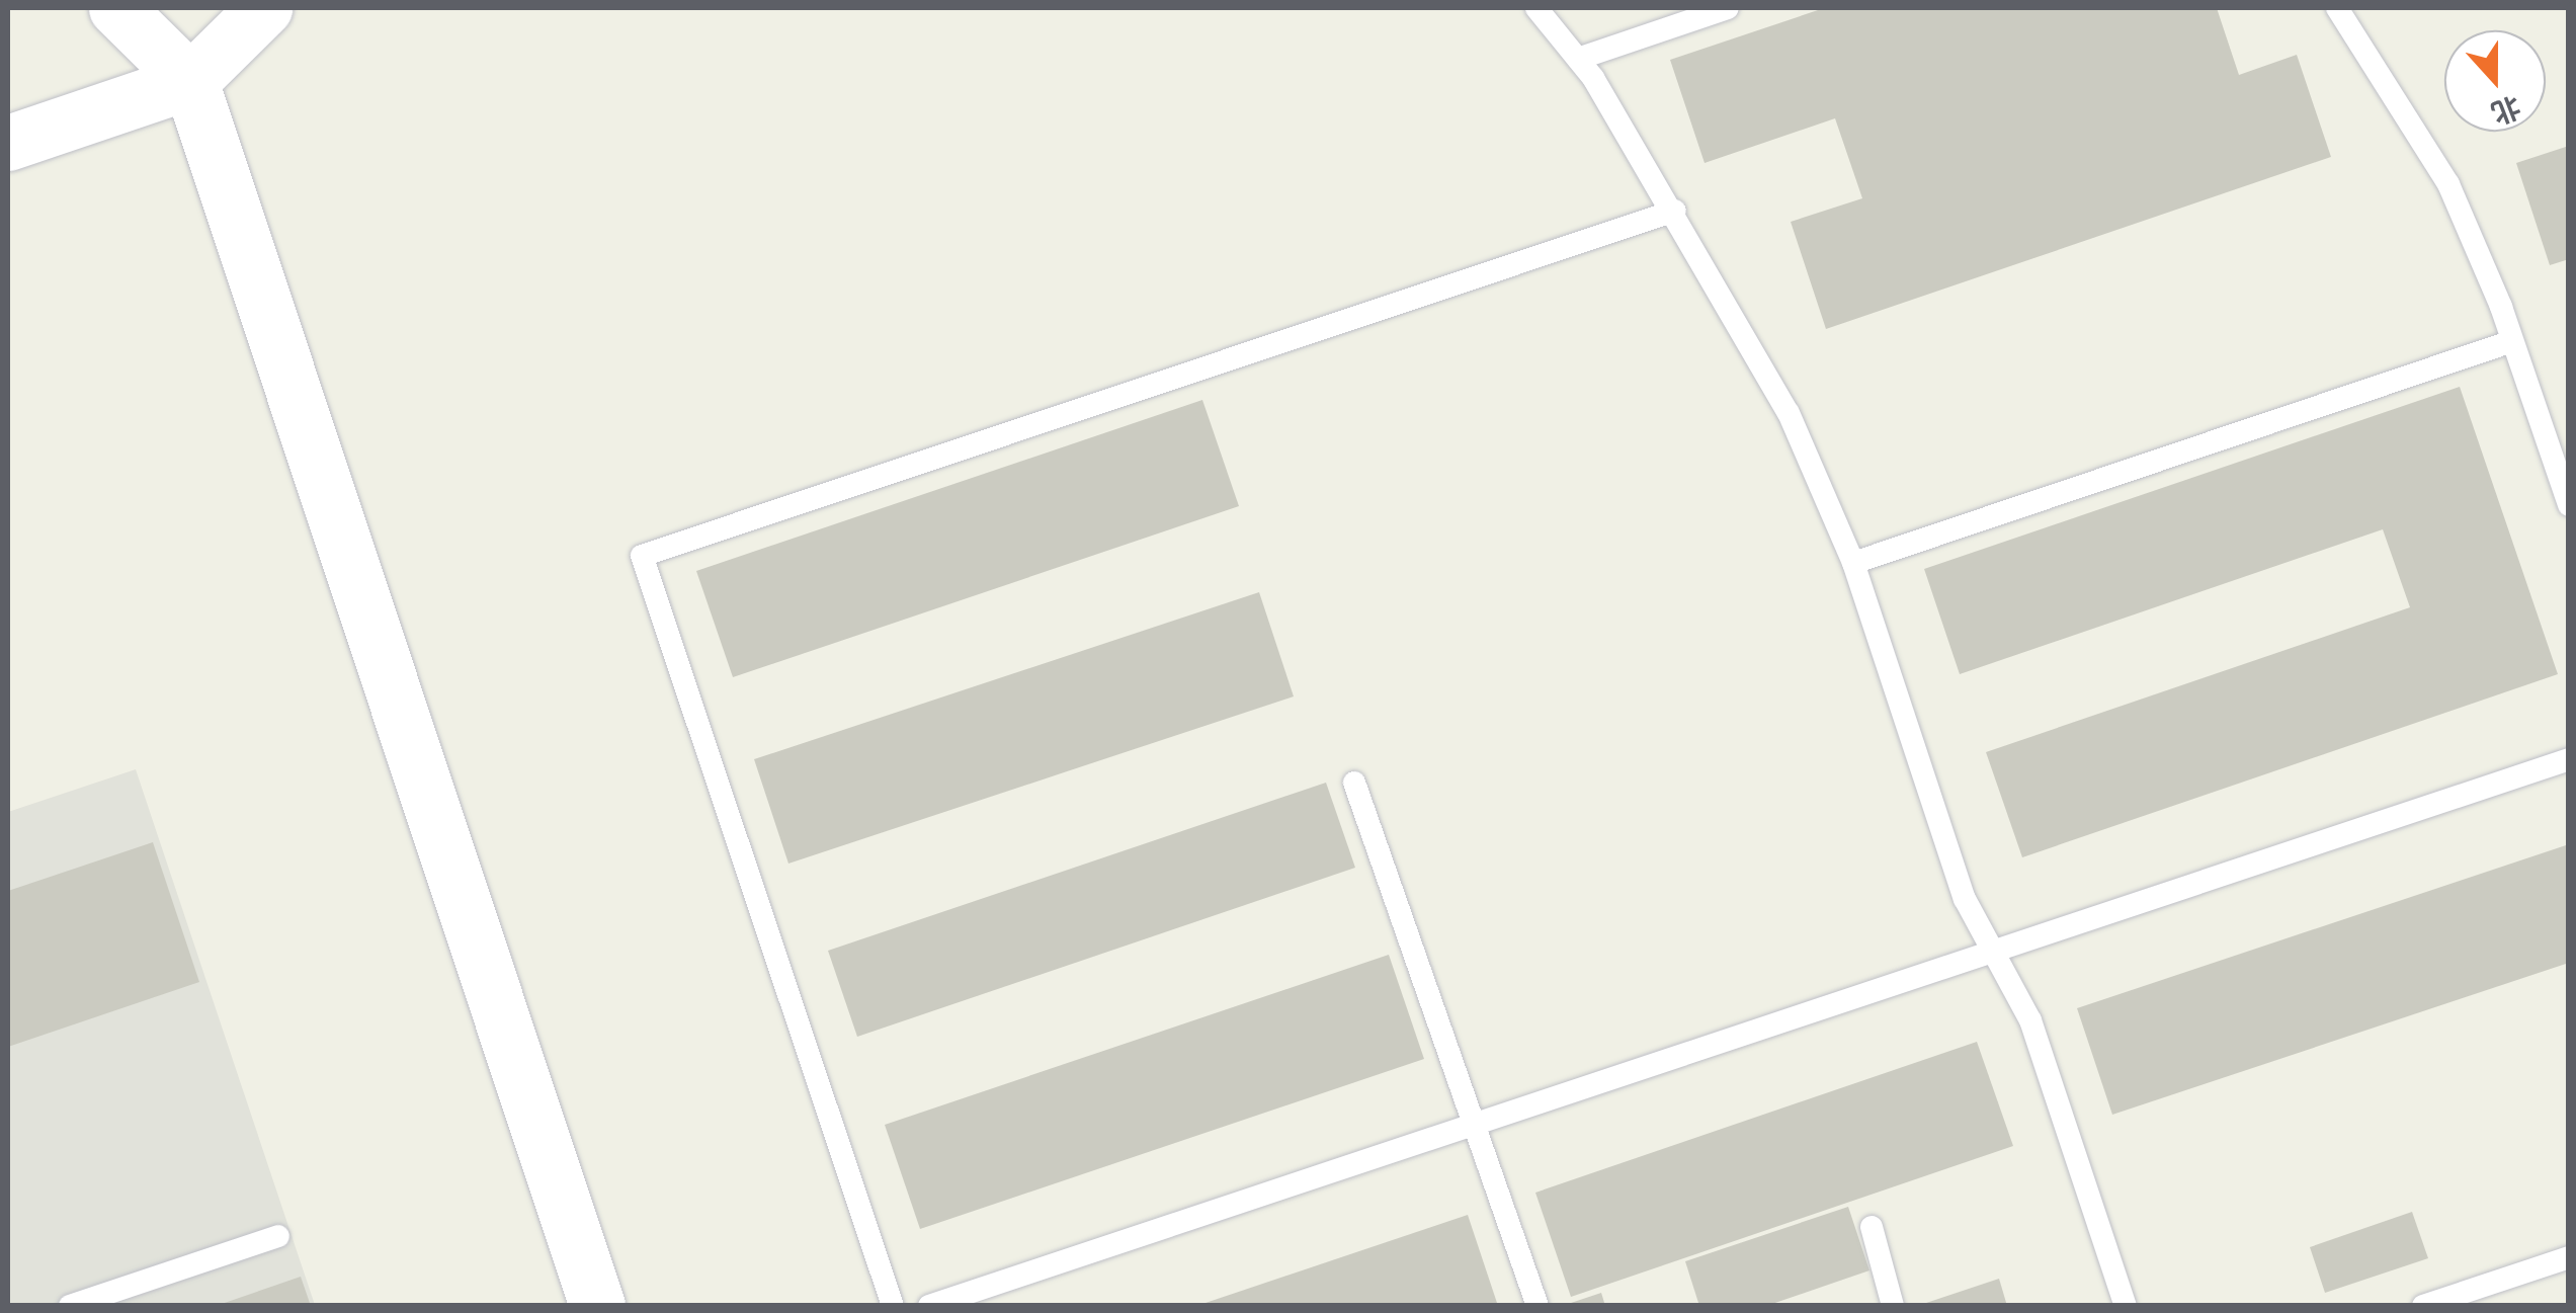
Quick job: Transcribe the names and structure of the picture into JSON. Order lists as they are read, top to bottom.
{
  "north": "bottom"
}
